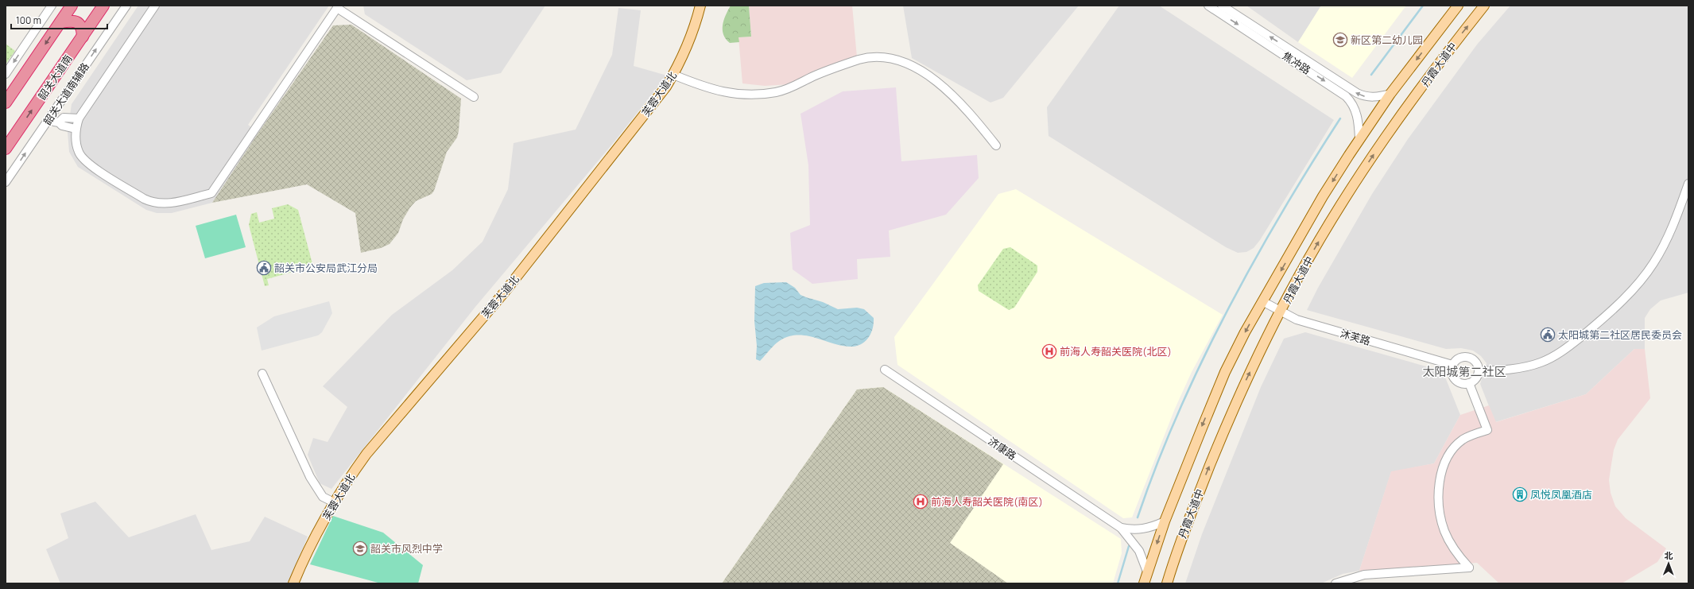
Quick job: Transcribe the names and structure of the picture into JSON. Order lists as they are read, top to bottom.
{
  "streets": {
    "highway": ["韶关大道南"],
    "main road": ["丹霞大道中", "芙蓉大道北"],
    "street": [
      "焦冲路",
      "韶关大道南辅路",
      "沐芙路",
      "济康路"
    ]
  },
  "crossings": [
    ["焦冲路", "丹霞大道中"],
    ["丹霞大道中", "沐芙路"],
    ["丹霞大道中", "济康路"]
  ],
  "districts": ["太阳城第二社区"],
  "places": {
    "school or university": ["新区第二幼儿园", "韶关市风烈中学"],
    "public building": ["韶关市公安局武江分局", "太阳城第二社区居民委员会"],
    "hospital": ["前海人寿韶关医院(北区)", "前海人寿韶关医院(南区)"],
    "building": ["凤悦凤凰酒店"]
  },
  "scale_bar": "100 m",
  "north": "top"
}
